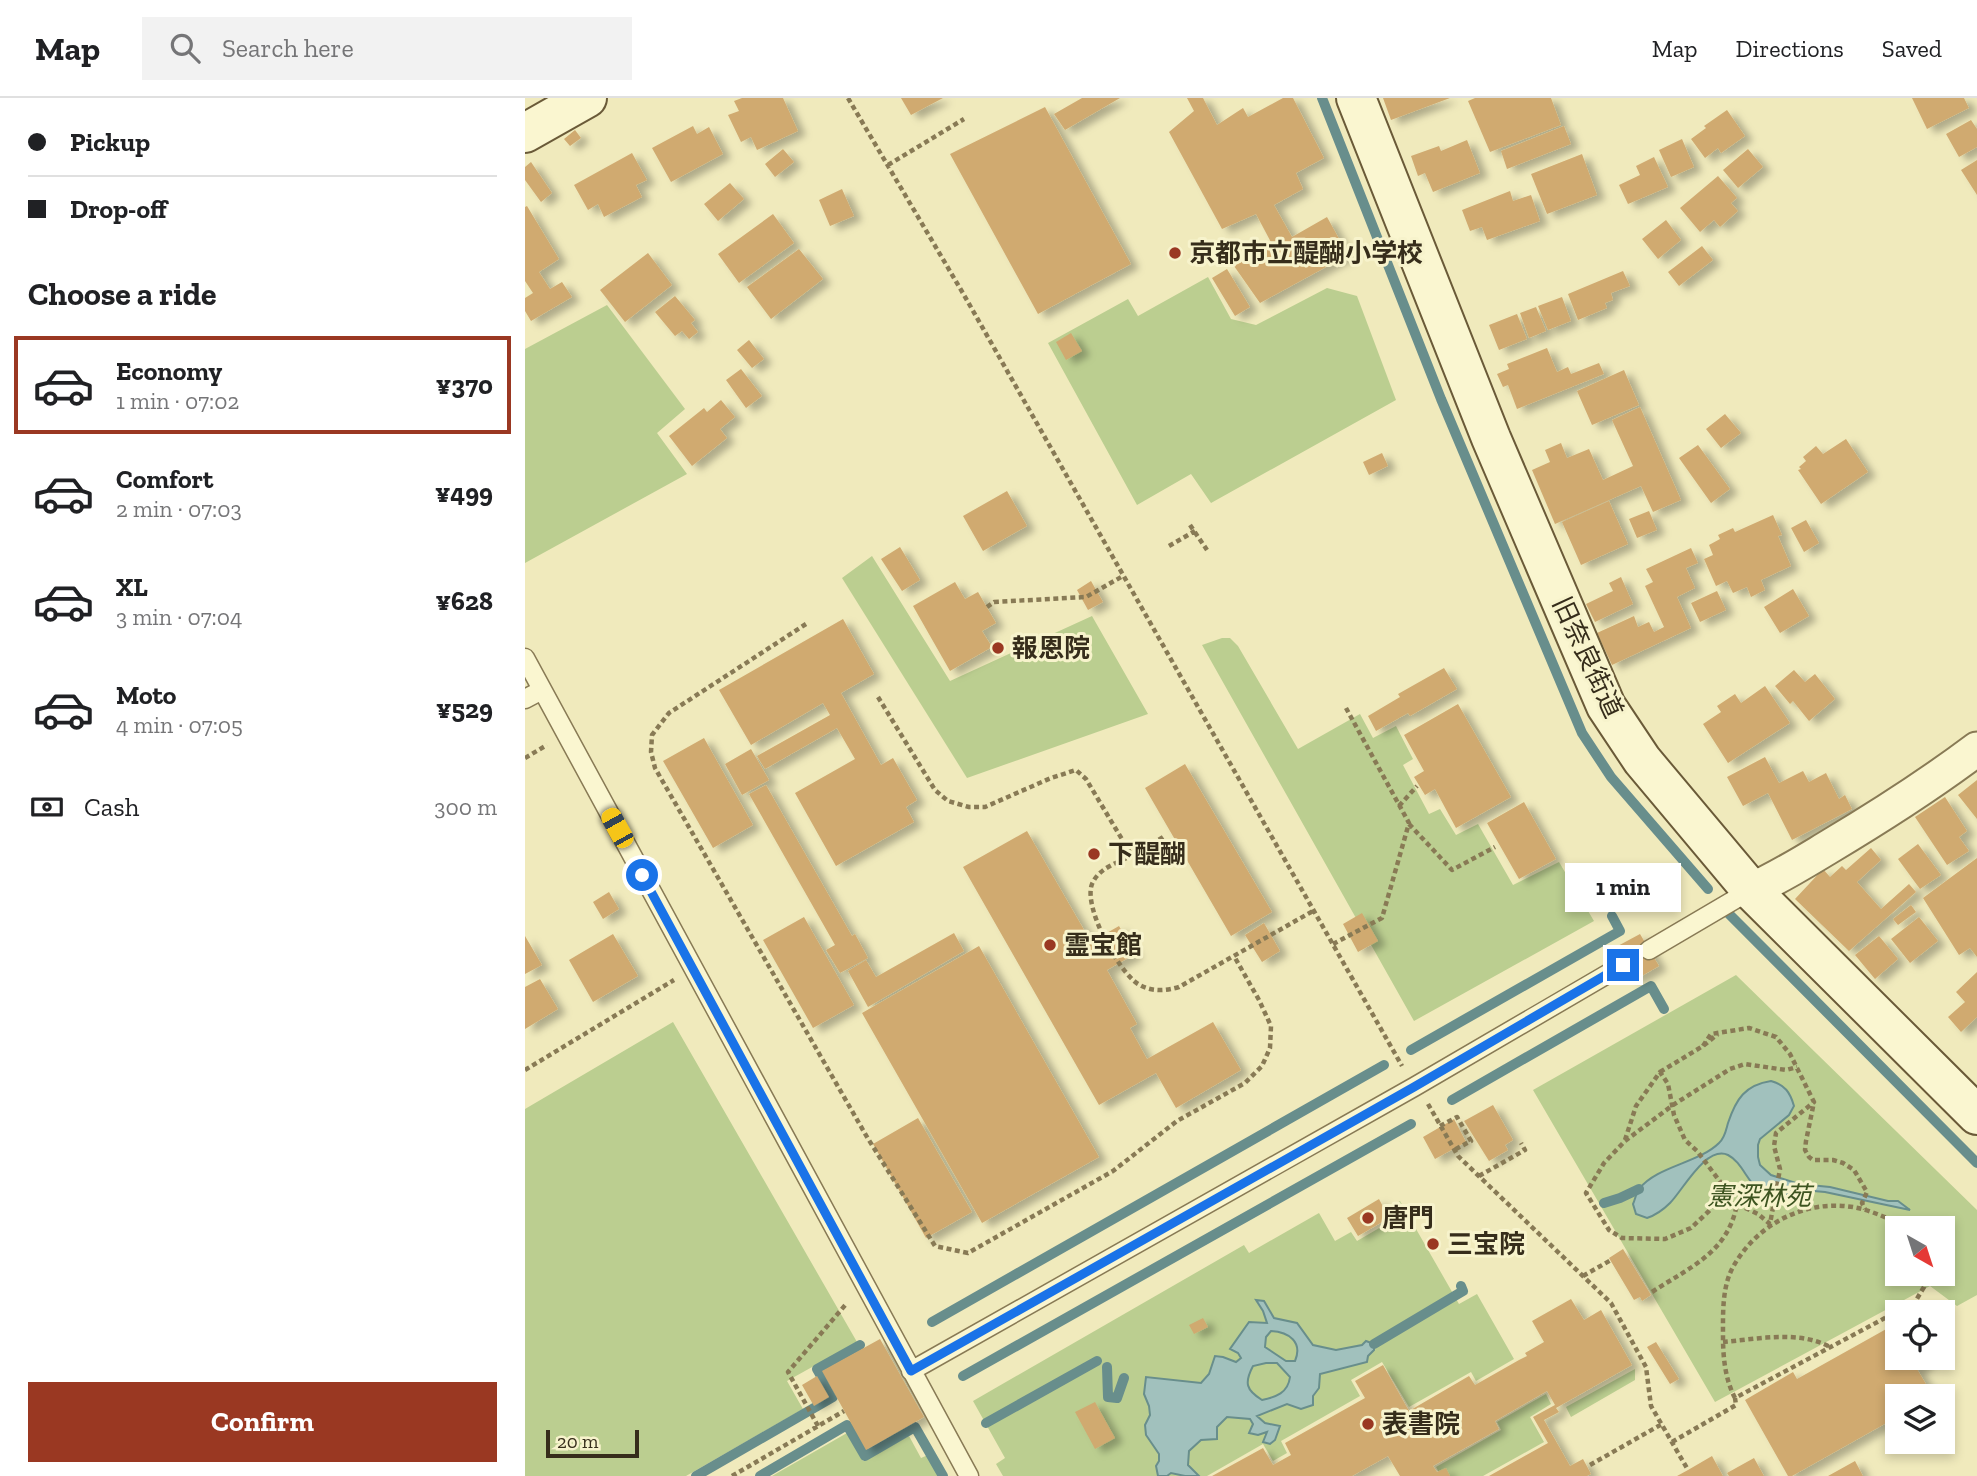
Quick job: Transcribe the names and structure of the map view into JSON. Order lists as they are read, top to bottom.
{
  "streets": {
    "street": ["旧奈良街道"]
  },
  "parks": ["憲深林苑"],
  "places": [
    "京都市立醍醐小学校",
    "報恩院",
    "下醍醐",
    "霊宝館",
    "唐門",
    "三宝院",
    "表書院"
  ],
  "scale_bar": "20 m",
  "north": "bottom right",
  "page": {
    "header": "Map",
    "search": "Search here",
    "nav": ["Map", "Directions", "Saved"],
    "banner": ["Pickup", "Drop-off"],
    "heading": "Choose a ride",
    "list": [
      {
        "name": "Economy",
        "note": "1 min · 07:02",
        "value": "¥370"
      },
      {
        "name": "Comfort",
        "note": "2 min · 07:03",
        "value": "¥499"
      },
      {
        "name": "XL",
        "note": "3 min · 07:04",
        "value": "¥628"
      },
      {
        "name": "Moto",
        "note": "4 min · 07:05",
        "value": "¥529"
      }
    ],
    "pay": ["Cash", "300 m"],
    "bubble": "1 min",
    "buttons": "Confirm",
    "scale": "20 m"
  }
}
